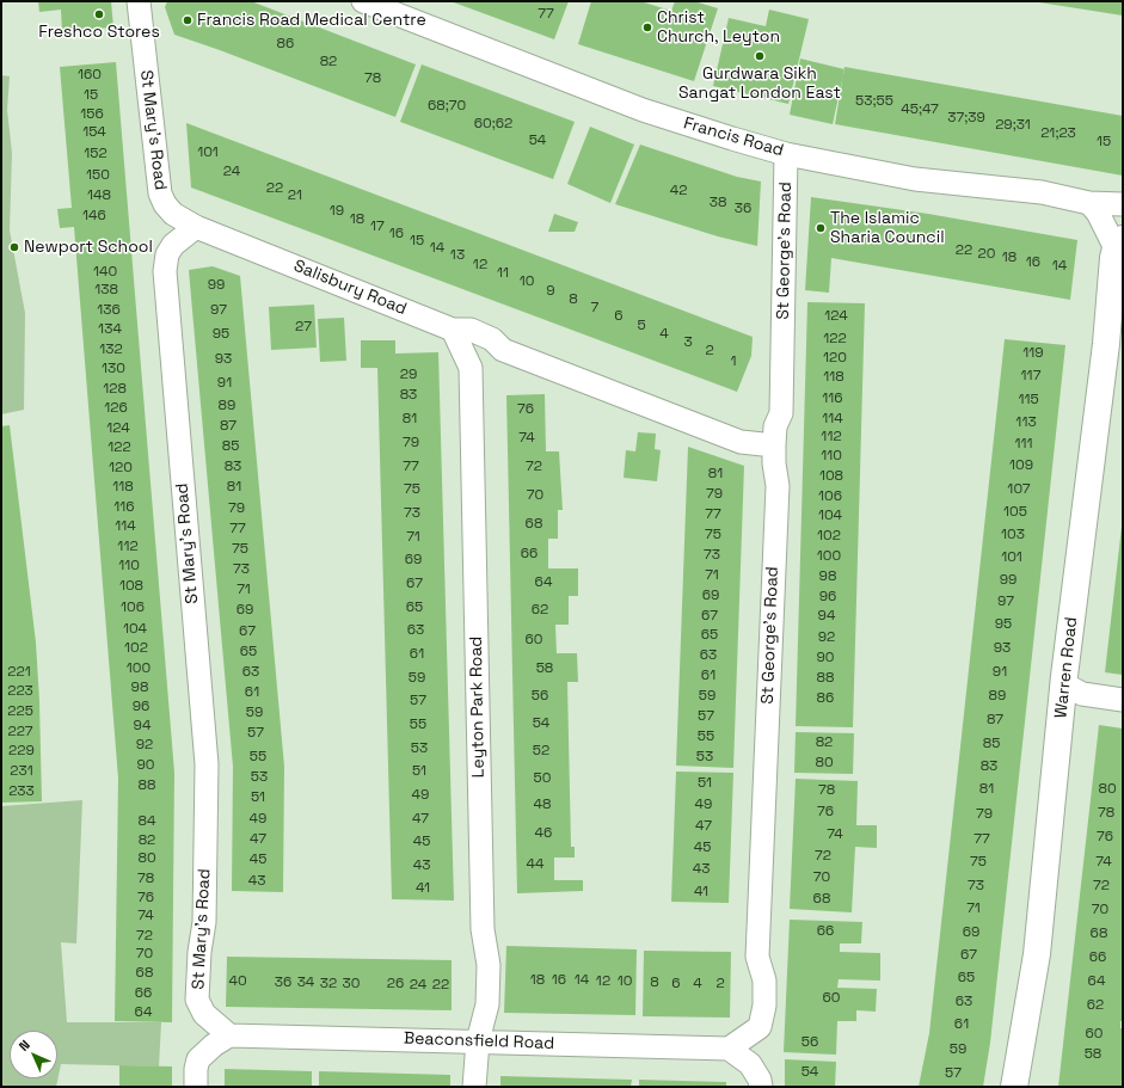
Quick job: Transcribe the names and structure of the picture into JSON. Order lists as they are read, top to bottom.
{
  "streets": {
    "main road": ["Warren Road"],
    "street": [
      "St Mary's Road",
      "Francis Road",
      "St George's Road",
      "Salisbury Road",
      "Leyton Park Road",
      "Beaconsfield Road"
    ]
  },
  "crossings": [
    ["St Mary's Road", "Salisbury Road"],
    ["St Mary's Road", "Beaconsfield Road"],
    ["Francis Road", "St George's Road"],
    ["Francis Road", "Warren Road"],
    ["St George's Road", "Salisbury Road"],
    ["St George's Road", "Beaconsfield Road"],
    ["Salisbury Road", "Leyton Park Road"],
    ["Leyton Park Road", "Beaconsfield Road"]
  ],
  "places": [
    "Freshco Stores",
    "Francis Road Medical Centre",
    "Christ Church, Leyton",
    "Gurdwara Sikh Sangat London East",
    "The Islamic Sharia Council",
    "Newport School"
  ],
  "house_numbers": [
    "77",
    "86",
    "82",
    "160",
    "78",
    "15",
    "53;55",
    "68;70",
    "45;47",
    "156",
    "37;39",
    "60;62",
    "29;31",
    "154",
    "21;23",
    "54",
    "15",
    "101",
    "152",
    "24",
    "150",
    "22",
    "42",
    "148",
    "21",
    "38",
    "36",
    "19",
    "146",
    "18",
    "17",
    "16",
    "15",
    "14",
    "22",
    "20",
    "13",
    "18",
    "16",
    "12",
    "14",
    "140",
    "11",
    "10",
    "99",
    "138",
    "9",
    "8",
    "7",
    "136",
    "97",
    "6",
    "124",
    "5",
    "27",
    "134",
    "95",
    "4",
    "122",
    "3",
    "132",
    "2",
    "119",
    "120",
    "93",
    "1",
    "130",
    "29",
    "117",
    "118",
    "91",
    "128",
    "83",
    "116",
    "115",
    "89",
    "126",
    "76",
    "81",
    "114",
    "113",
    "87",
    "124",
    "112",
    "74",
    "79",
    "111",
    "85",
    "122",
    "110",
    "109",
    "83",
    "77",
    "72",
    "120",
    "81",
    "108",
    "118",
    "81",
    "75",
    "107",
    "79",
    "70",
    "106",
    "116",
    "79",
    "105",
    "73",
    "77",
    "104",
    "68",
    "114",
    "77",
    "75",
    "103",
    "102",
    "71",
    "112",
    "75",
    "66",
    "73",
    "100",
    "101",
    "69",
    "110",
    "73",
    "71",
    "98",
    "99",
    "64",
    "67",
    "108",
    "71",
    "69",
    "96",
    "97",
    "106",
    "65",
    "69",
    "62",
    "67",
    "94",
    "95",
    "104",
    "63",
    "67",
    "65",
    "92",
    "60",
    "102",
    "93",
    "65",
    "61",
    "63",
    "90",
    "100",
    "58",
    "221",
    "63",
    "91",
    "61",
    "59",
    "88",
    "98",
    "223",
    "61",
    "56",
    "59",
    "89",
    "86",
    "57",
    "96",
    "225",
    "59",
    "57",
    "87",
    "54",
    "55",
    "94",
    "227",
    "57",
    "55",
    "82",
    "85",
    "92",
    "53",
    "229",
    "52",
    "55",
    "53",
    "80",
    "90",
    "83",
    "231",
    "51",
    "53",
    "50",
    "51",
    "88",
    "81",
    "80",
    "78",
    "233",
    "49",
    "51",
    "48",
    "49",
    "76",
    "78",
    "79",
    "49",
    "47",
    "84",
    "47",
    "46",
    "74",
    "76",
    "47",
    "77",
    "82",
    "45",
    "45",
    "72",
    "80",
    "45",
    "75",
    "74",
    "44",
    "43",
    "43",
    "70",
    "78",
    "43",
    "73",
    "72",
    "41",
    "41",
    "76",
    "68",
    "71",
    "70",
    "74",
    "66",
    "69",
    "68",
    "72",
    "70",
    "67",
    "66",
    "68",
    "65",
    "18",
    "16",
    "14",
    "40",
    "12",
    "10",
    "64",
    "36",
    "34",
    "8",
    "32",
    "30",
    "26",
    "6",
    "4",
    "2",
    "24",
    "22",
    "66",
    "60",
    "63",
    "62",
    "64",
    "61",
    "60",
    "56",
    "59",
    "58",
    "54",
    "57"
  ],
  "north": "top left"
}
